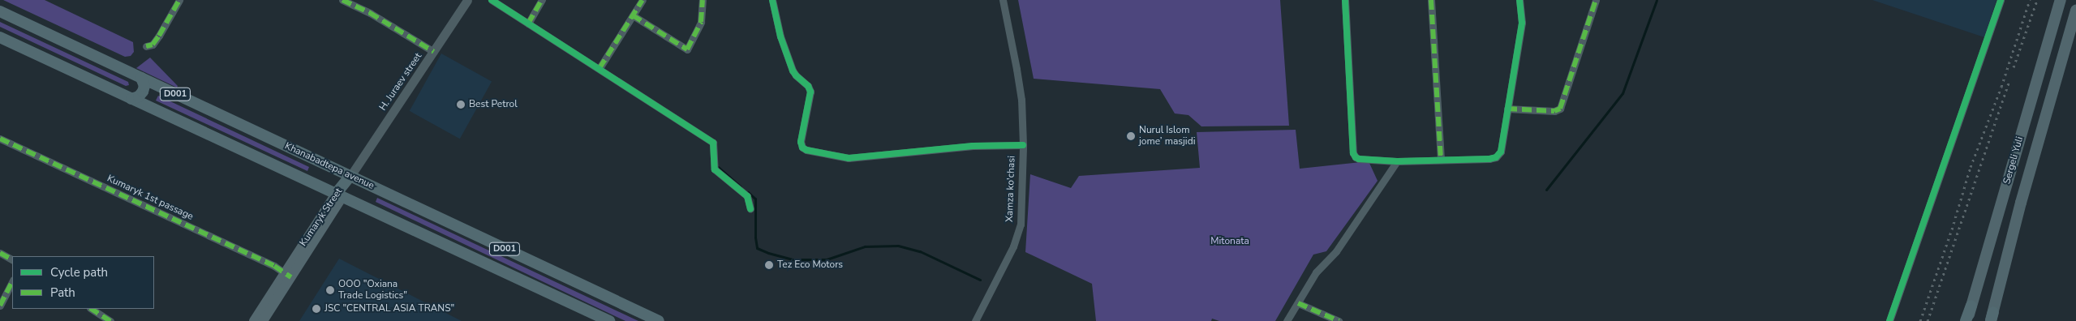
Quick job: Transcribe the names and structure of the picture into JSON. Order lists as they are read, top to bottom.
{
  "streets": {
    "highway": ["D001", "Khanabadtepa avenue", "Kumaryk Street"],
    "main road": ["Sergeli Yuli"],
    "street": ["H. Juraev street", "Xamza ko'chasi", "Kumaryk 1st passage"]
  },
  "crossings": [
    ["H. Juraev street", "Khanabadtepa avenue"],
    ["H. Juraev street", "Kumaryk Street"],
    ["D001", "Kumaryk Street"],
    ["Khanabadtepa avenue", "Kumaryk Street"],
    ["Kumaryk 1st passage", "Kumaryk Street"]
  ],
  "parks": ["Mitonata"],
  "places": [
    "Best Petrol",
    "Nurul Islom jome’ masjidi",
    "Tez Eco Motors",
    "ООО \"Oxiana Trade Logistics\"",
    "JSC \"CENTRAL ASIA TRANS\""
  ],
  "legend": ["Cycle path", "Path"]
}
